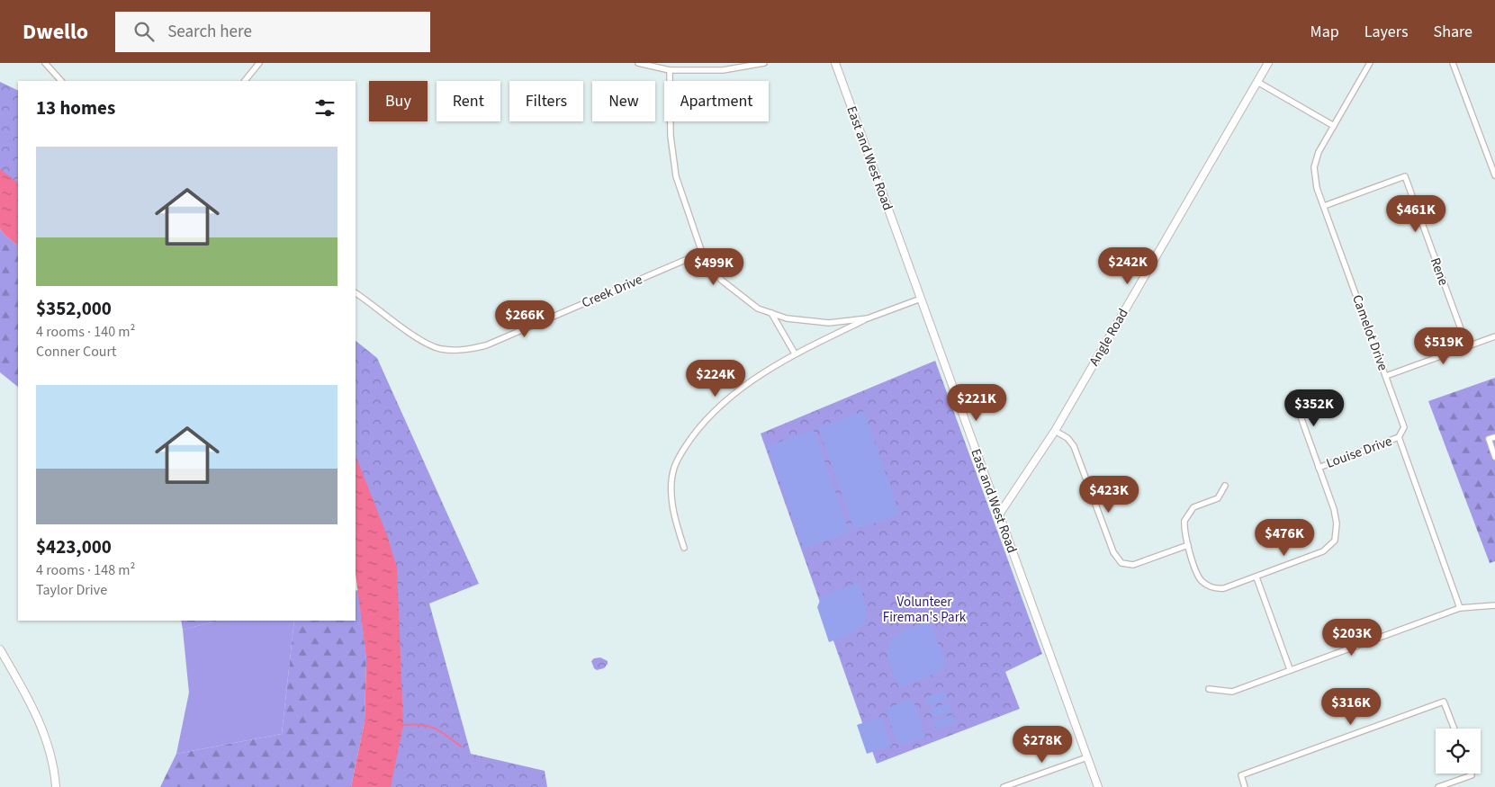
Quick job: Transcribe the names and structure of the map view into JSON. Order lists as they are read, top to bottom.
{
  "streets": {
    "street": [
      "East and West Road",
      "Rene",
      "Creek Drive",
      "Camelot Drive",
      "Angle Road",
      "Louise Drive"
    ]
  },
  "crossings": [
    ["East and West Road", "Angle Road"],
    ["Rene", "Camelot Drive"],
    ["Camelot Drive", "Louise Drive"]
  ],
  "parks": ["Volunteer Fireman's Park"],
  "page": {
    "header": "Dwello",
    "search": "Search here",
    "nav": ["Map", "Layers", "Share"],
    "chip": [
      "Buy",
      "Rent",
      "Filters",
      "New",
      "Apartment"
    ],
    "heading": "13 homes",
    "list": [
      {
        "name": "$352,000",
        "note": "4 rooms · 140 m² · Conner Court"
      },
      {
        "name": "$423,000",
        "note": "4 rooms · 148 m² · Taylor Drive"
      }
    ],
    "price": [
      "$461K",
      "$242K",
      "$499K",
      "$266K",
      "$519K",
      "$224K",
      "$221K",
      "$352K",
      "$423K",
      "$476K",
      "$203K",
      "$316K",
      "$278K"
    ]
  }
}
